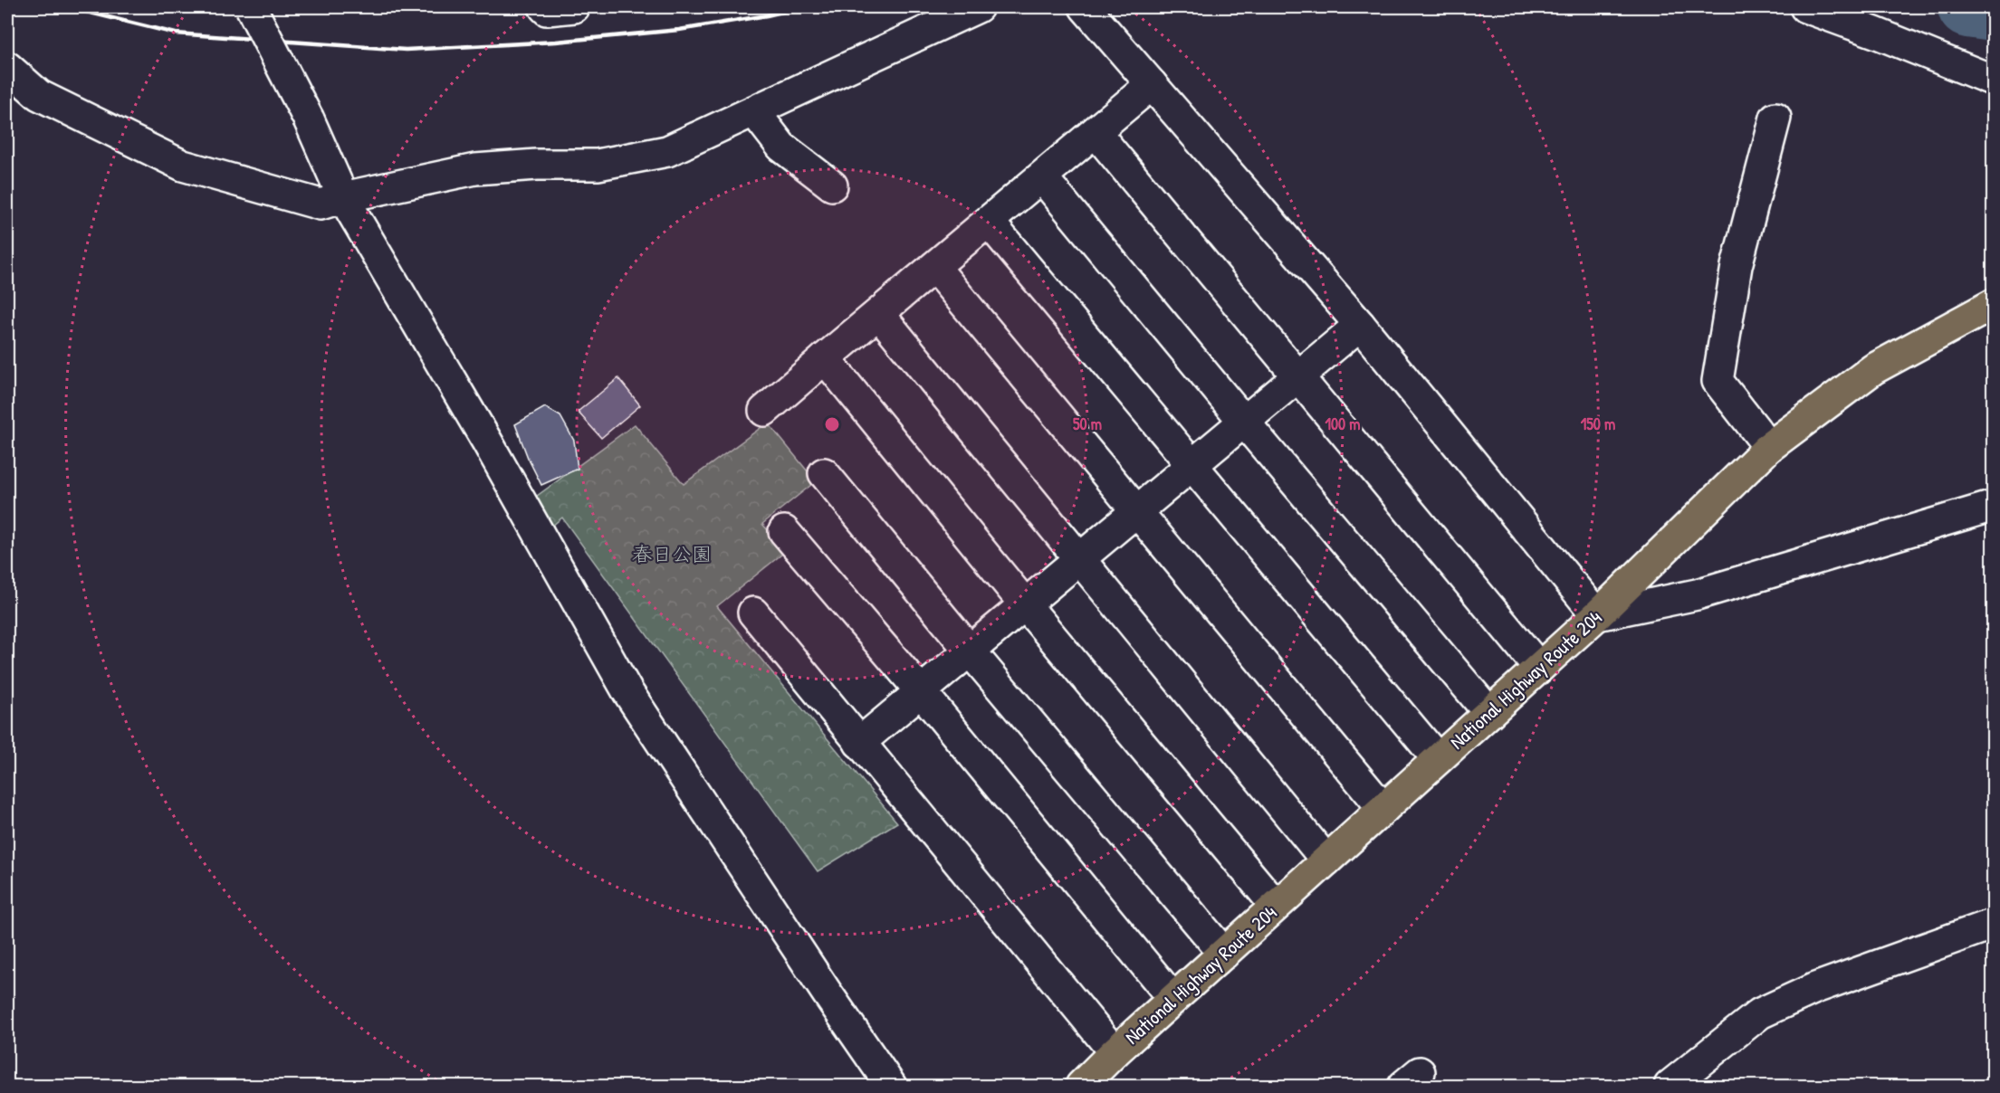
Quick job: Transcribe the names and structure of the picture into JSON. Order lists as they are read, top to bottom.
{
  "streets": {
    "highway": ["National Highway Route 204"]
  },
  "parks": ["春日公園"],
  "rings": ["50 m", "100 m", "150 m"]
}
